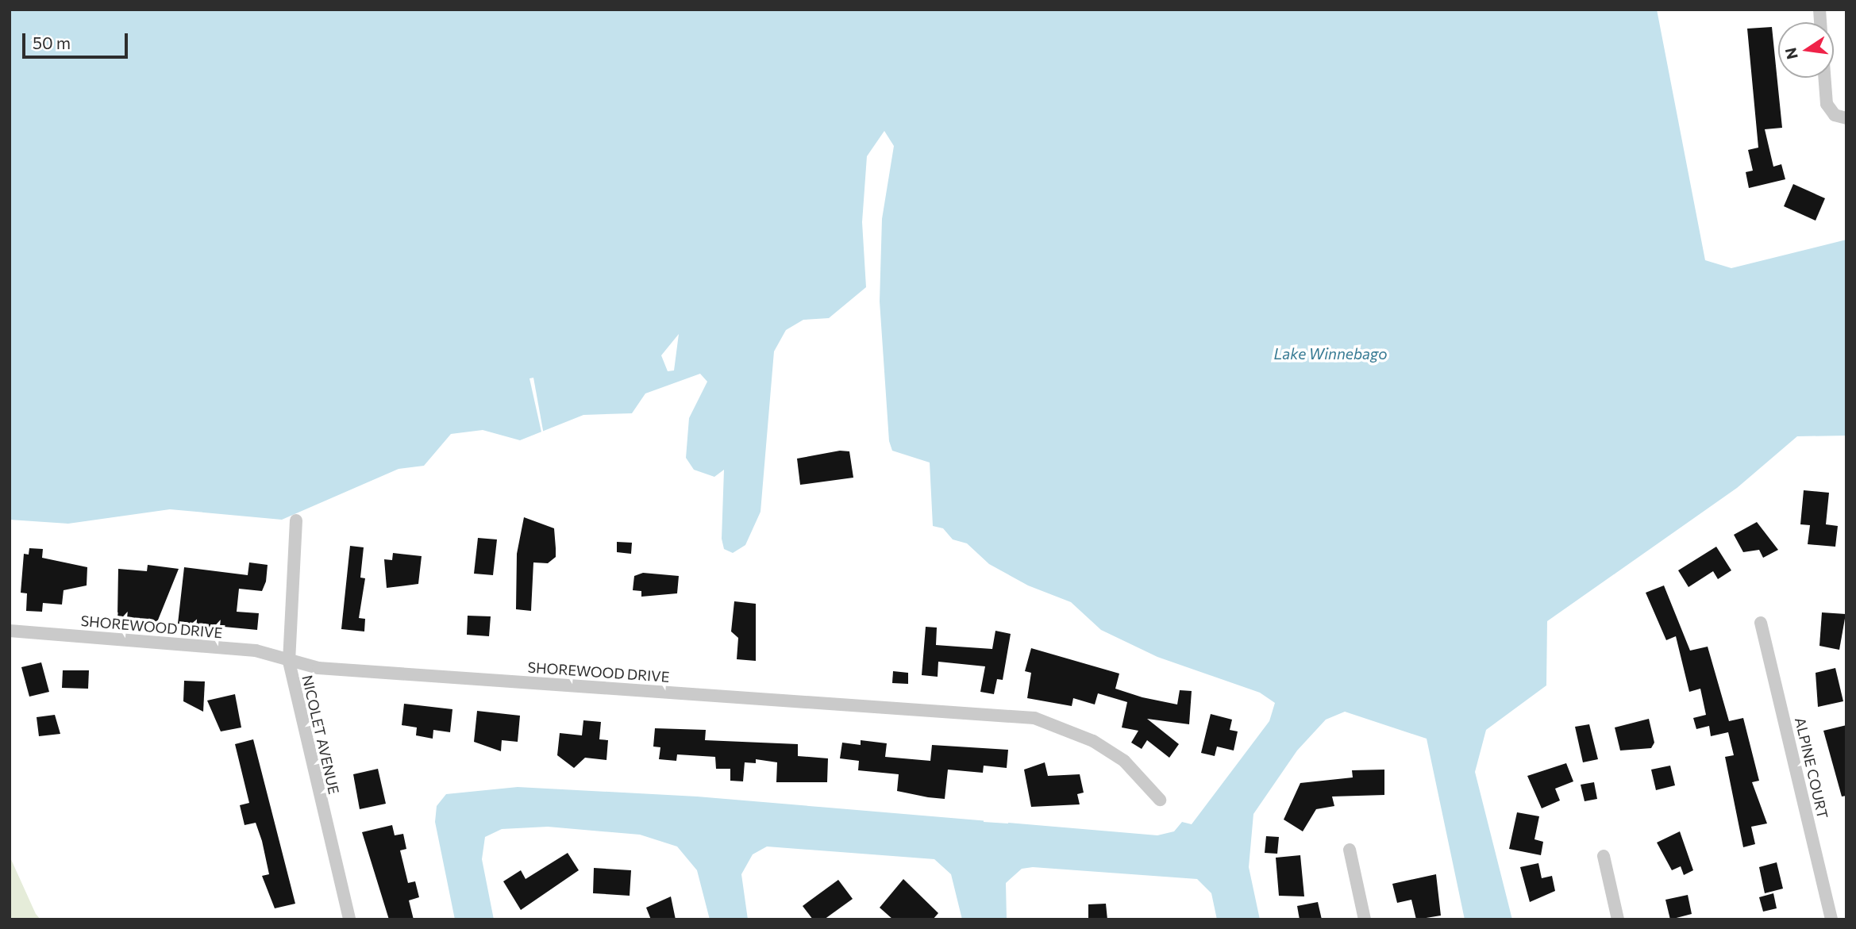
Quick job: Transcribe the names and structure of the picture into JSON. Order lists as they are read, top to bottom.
{
  "streets": {
    "street": ["SHOREWOOD DRIVE", "NICOLET AVENUE", "ALPINE COURT"]
  },
  "crossings": [
    ["SHOREWOOD DRIVE", "NICOLET AVENUE"]
  ],
  "water": ["Lake Winnebago"],
  "scale_bar": "50 m",
  "north": "left"
}
